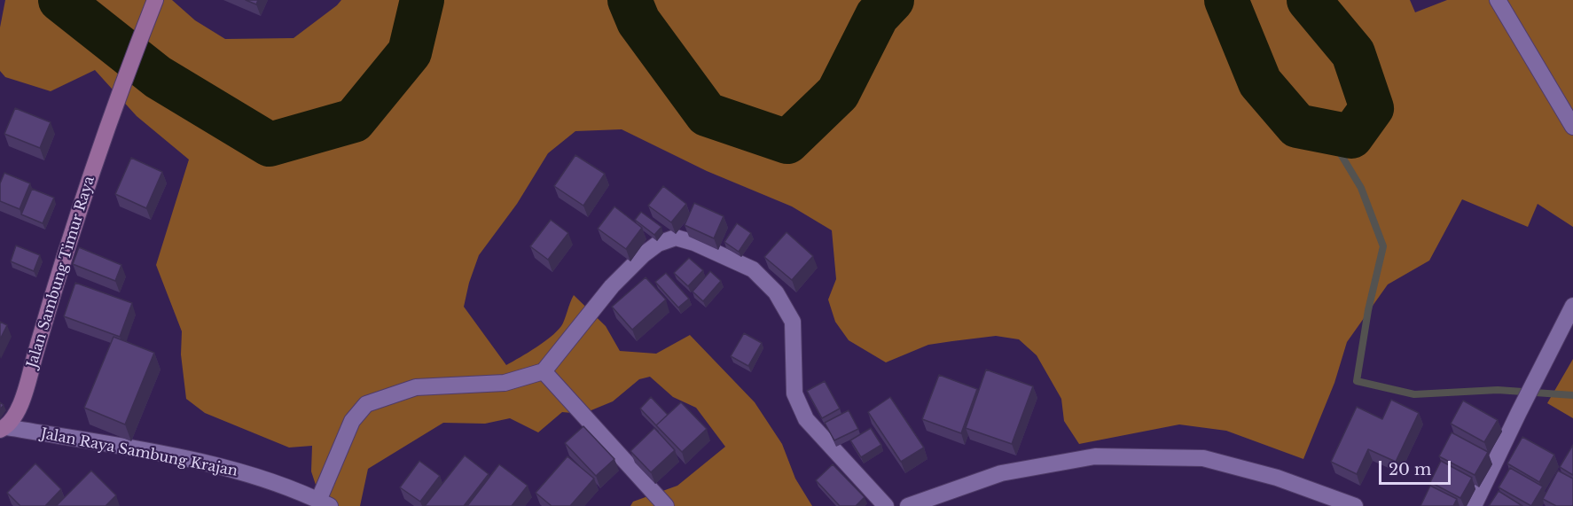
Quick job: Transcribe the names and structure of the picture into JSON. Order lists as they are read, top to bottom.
{
  "streets": {
    "main road": ["Jalan Sambung Timur Raya"],
    "street": ["Jalan Raya Sambung Krajan"]
  },
  "crossings": [
    ["Jalan Sambung Timur Raya", "Jalan Raya Sambung Krajan"]
  ],
  "scale_bar": "20 m"
}
